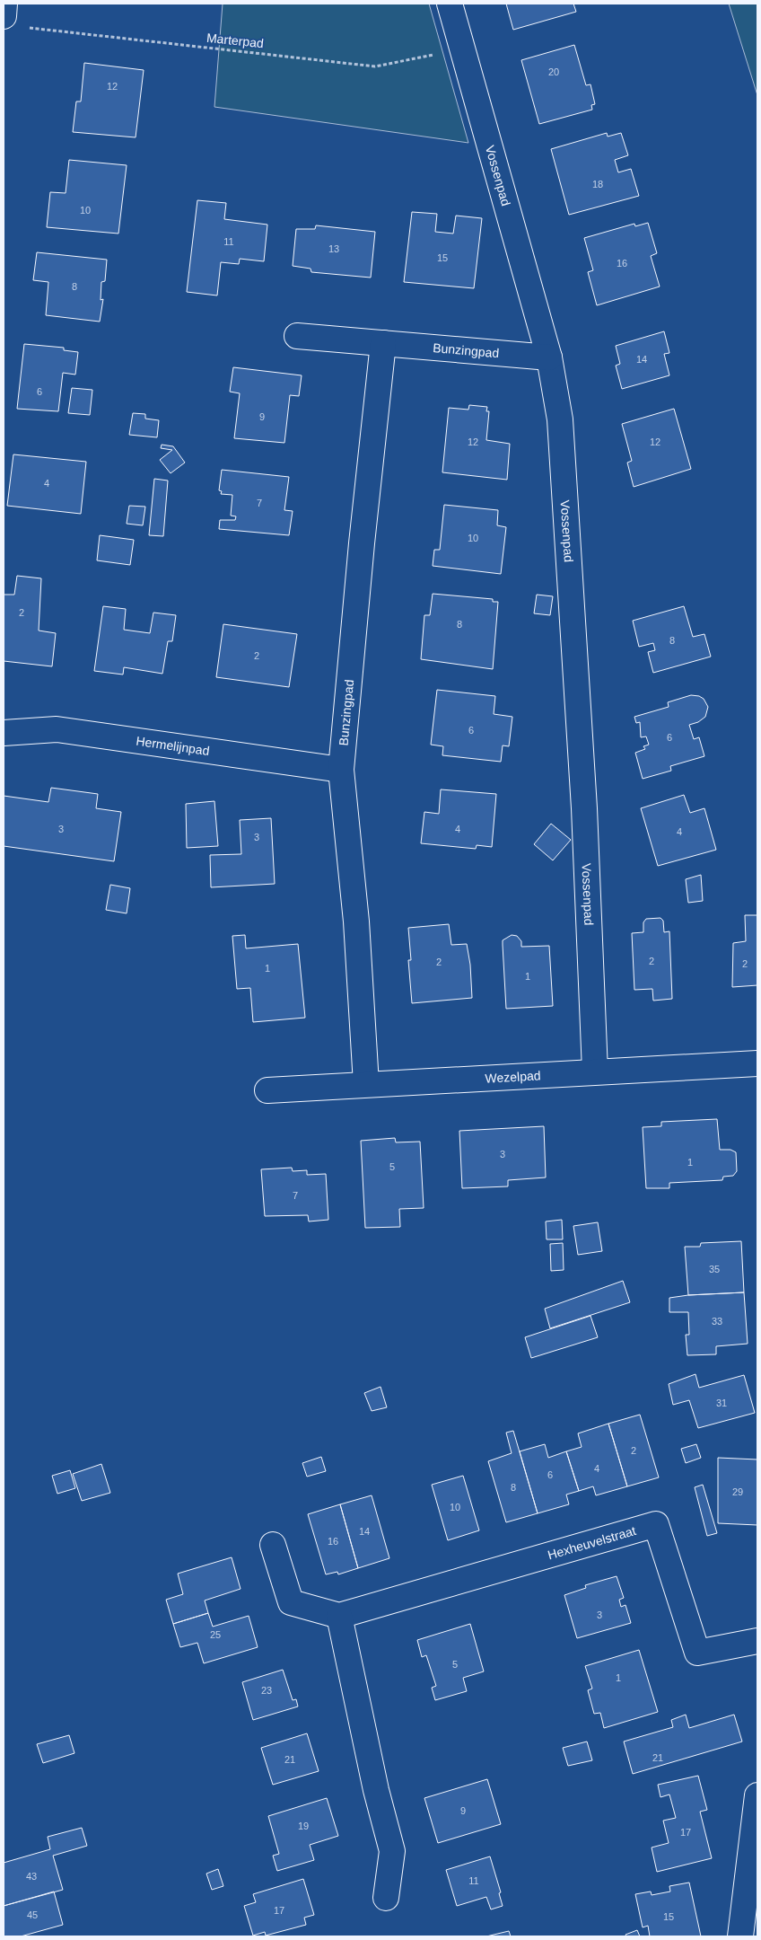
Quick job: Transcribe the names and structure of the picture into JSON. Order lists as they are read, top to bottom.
{
  "streets": {
    "street": [
      "Vossenpad",
      "Bunzingpad",
      "Hermelijnpad",
      "Wezelpad",
      "Hexheuvelstraat"
    ],
    "path": ["Marterpad"]
  },
  "crossings": [
    ["Marterpad", "Vossenpad"],
    ["Vossenpad", "Bunzingpad"],
    ["Vossenpad", "Wezelpad"],
    ["Bunzingpad", "Hermelijnpad"],
    ["Bunzingpad", "Wezelpad"]
  ],
  "house_numbers": [
    "20",
    "12",
    "18",
    "10",
    "11",
    "13",
    "15",
    "16",
    "8",
    "14",
    "6",
    "9",
    "12",
    "12",
    "4",
    "7",
    "10",
    "2",
    "8",
    "8",
    "2",
    "6",
    "6",
    "3",
    "4",
    "4",
    "3",
    "2",
    "2",
    "2",
    "1",
    "1",
    "3",
    "1",
    "5",
    "7",
    "35",
    "33",
    "31",
    "2",
    "4",
    "6",
    "8",
    "29",
    "10",
    "14",
    "16",
    "3",
    "25",
    "5",
    "1",
    "23",
    "21",
    "21",
    "9",
    "19",
    "17",
    "43",
    "11",
    "17",
    "45",
    "15"
  ]
}
